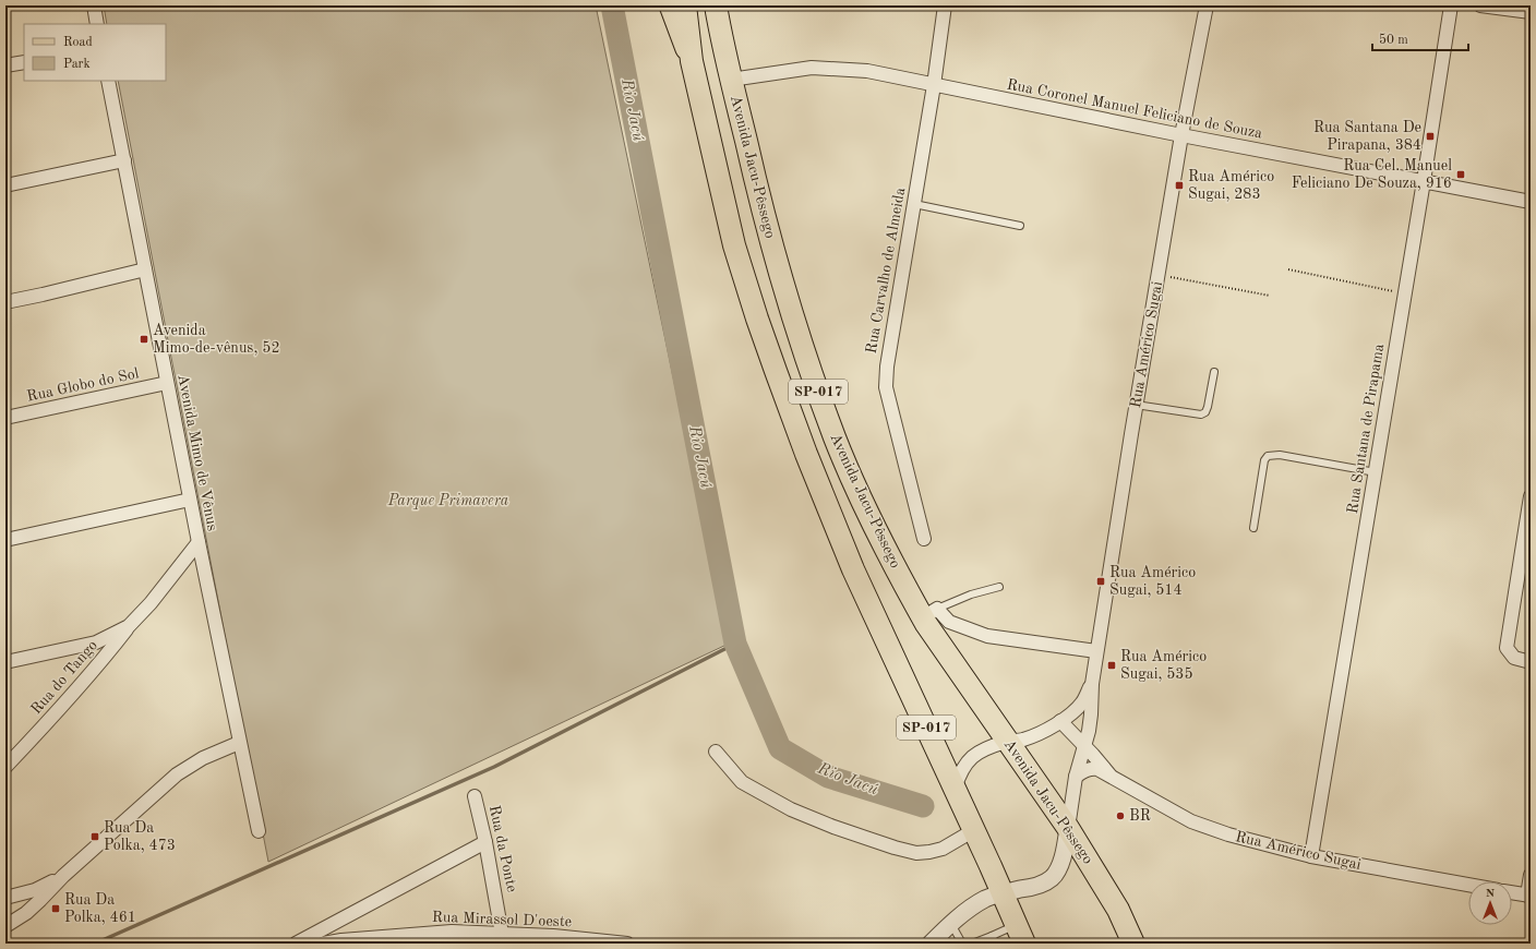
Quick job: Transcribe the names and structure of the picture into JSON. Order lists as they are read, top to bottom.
{
  "streets": {
    "highway": ["Avenida Jacu-Pêssego", "SP-017"],
    "street": [
      "Rua Coronel Manuel Feliciano de Souza",
      "Rua Carvalho de Almeida",
      "Rua Américo Sugai",
      "Rua Globo do Sol",
      "Rua Santana de Pirapama",
      "Avenida Mimo de Vênus",
      "Rua do Tango",
      "Rua da Ponte",
      "Rua Mirassol D'oeste"
    ]
  },
  "crossings": [
    ["Rua Coronel Manuel Feliciano de Souza", "Avenida Jacu-Pêssego"],
    ["Rua Coronel Manuel Feliciano de Souza", "Rua Carvalho de Almeida"],
    ["Rua Coronel Manuel Feliciano de Souza", "Rua Américo Sugai"],
    ["Rua Coronel Manuel Feliciano de Souza", "Rua Santana de Pirapama"],
    ["Avenida Jacu-Pêssego", "Rua Américo Sugai"],
    ["Rua Américo Sugai", "SP-017"],
    ["Rua Américo Sugai", "Rua Santana de Pirapama"],
    ["Rua Globo do Sol", "Avenida Mimo de Vênus"],
    ["Rua da Ponte", "Rua Mirassol D'oeste"]
  ],
  "water": ["Rio Jacú"],
  "parks": ["Parque Primavera"],
  "places": {
    "transit": [
      "Rua Santana De Pirapana, 384",
      "Rua Cel. Manuel Feliciano De Souza, 916",
      "Rua Américo Sugai, 283",
      "Avenida Mimo-de-vênus, 52",
      "Rua Américo Sugai, 514",
      "Rua Américo Sugai, 535",
      "Rua Da Polka, 473",
      "Rua Da Polka, 461"
    ],
    "other": ["BR"]
  },
  "legend": ["Road", "Park"],
  "scale_bar": "50 m",
  "north": "top"
}
